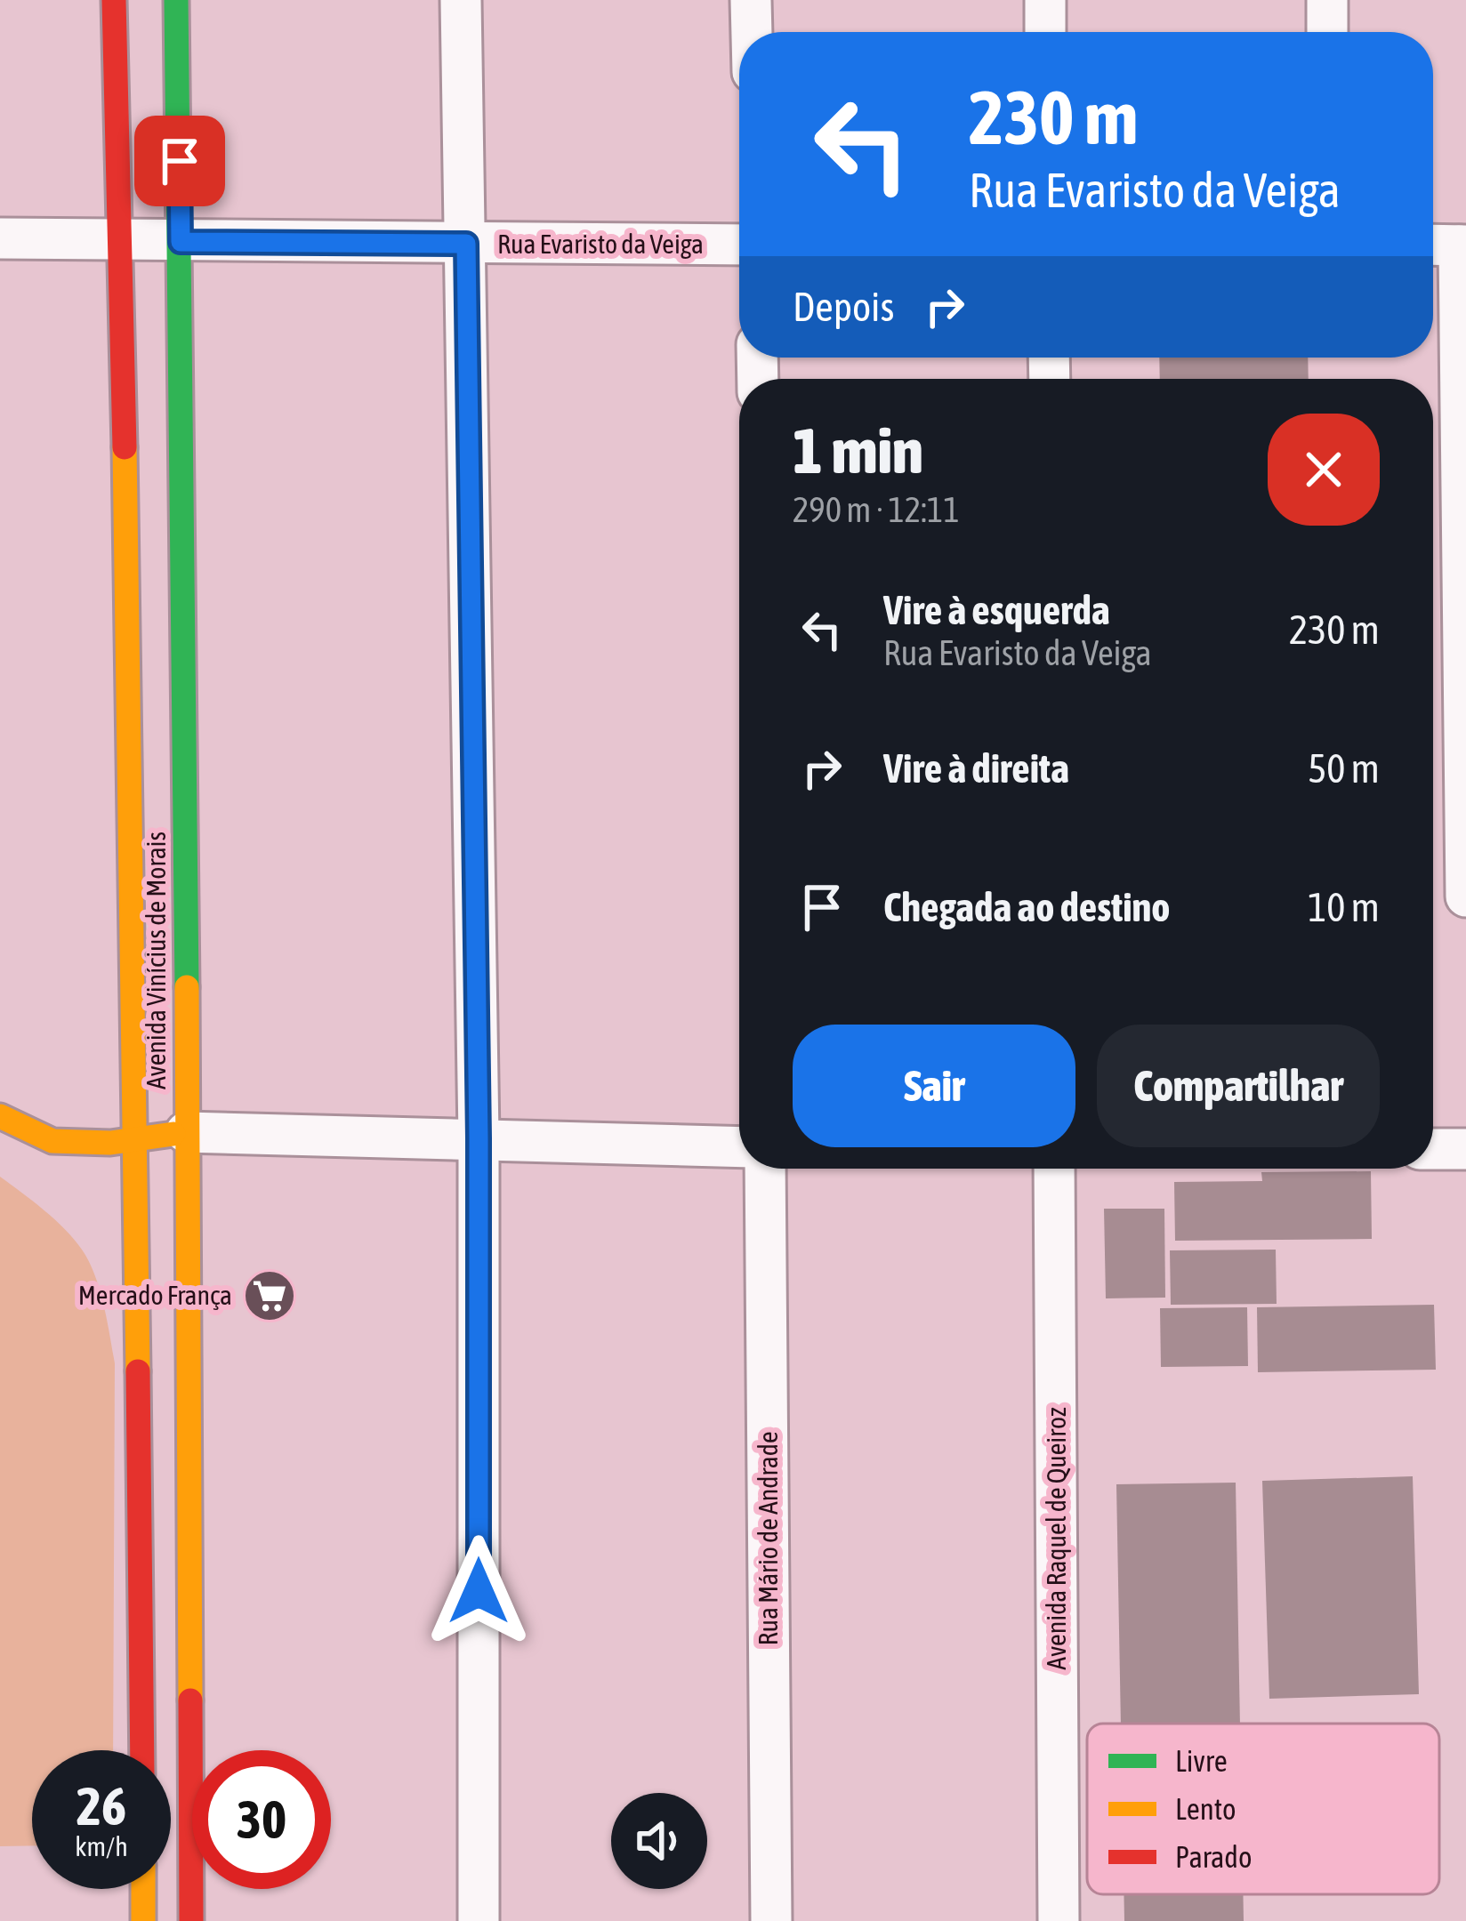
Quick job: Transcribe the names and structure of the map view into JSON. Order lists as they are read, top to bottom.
{
  "streets": {
    "street": [
      "Rua Evaristo da Veiga",
      "Avenida Vinícius de Morais",
      "Rua Mário de Andrade",
      "Avenida Raquel de Queiroz"
    ]
  },
  "crossings": [
    ["Rua Evaristo da Veiga", "Avenida Vinícius de Morais"]
  ],
  "places": {
    "supermarket": ["Mercado França"]
  },
  "legend": ["Livre", "Lento", "Parado"],
  "page": {
    "turn": ["230 m", "Rua Evaristo da Veiga"],
    "then": "Depois",
    "heading": ["1 min", "290 m · 12:11"],
    "list": [
      {
        "name": "Vire à esquerda",
        "note": "Rua Evaristo da Veiga",
        "value": "230 m"
      },
      {
        "name": "Vire à direita",
        "value": "50 m"
      },
      {
        "name": "Chegada ao destino",
        "value": "10 m"
      }
    ],
    "buttons": ["Sair", "Compartilhar"],
    "speed": "26 km/h",
    "limit": "30"
  }
}
